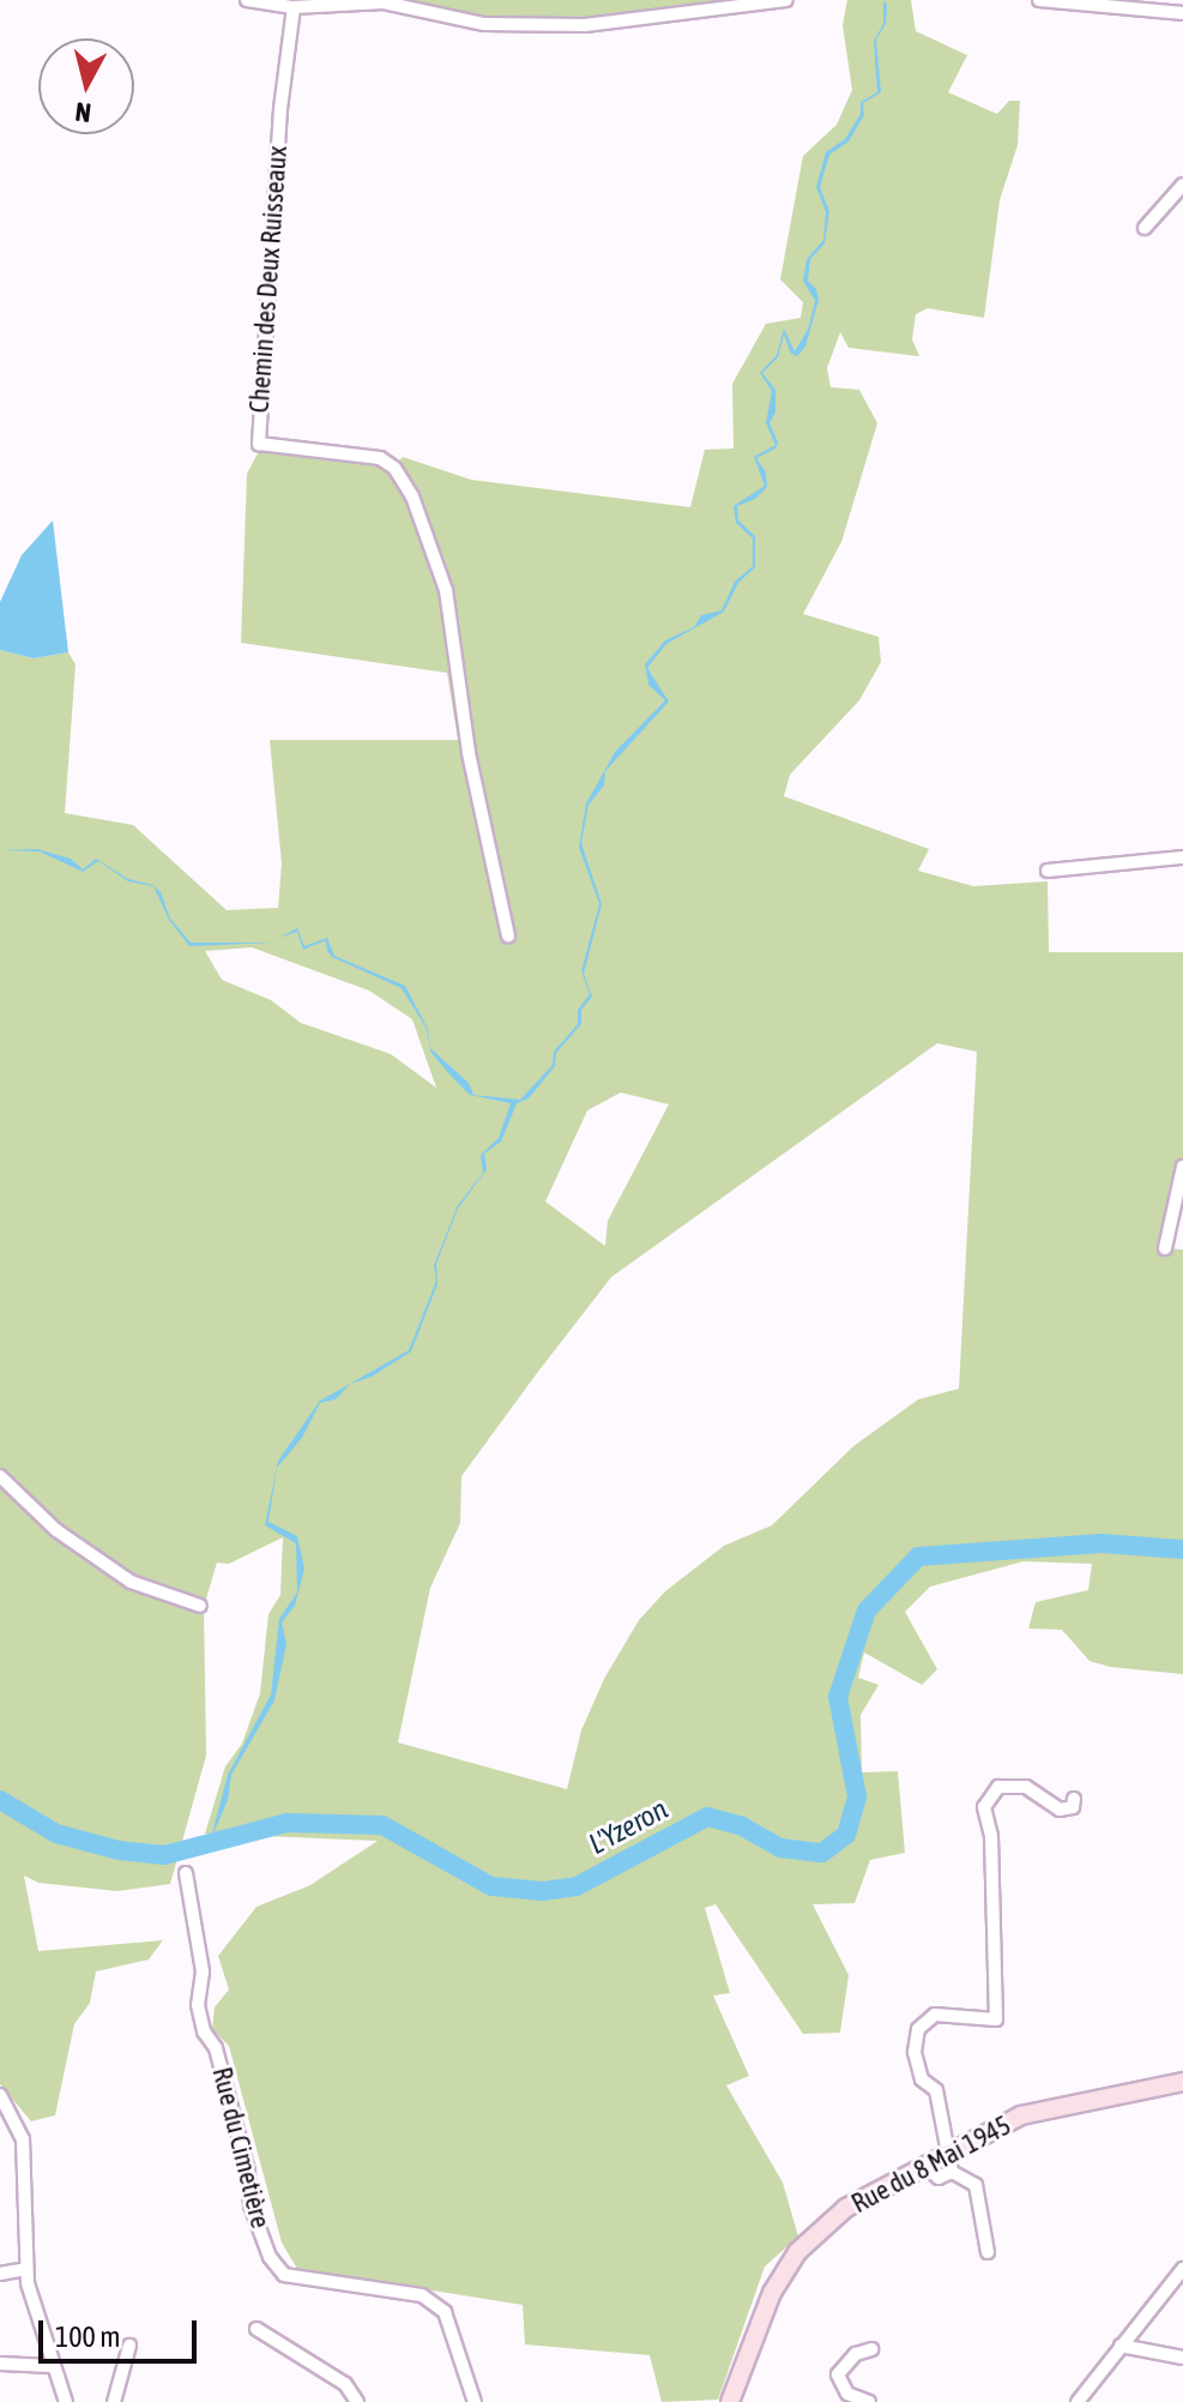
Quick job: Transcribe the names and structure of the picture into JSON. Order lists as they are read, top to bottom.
{
  "streets": {
    "main road": ["Rue du 8 Mai 1945"],
    "street": ["Chemin des Deux Ruisseaux", "Rue du Cimetière"]
  },
  "water": ["L'Yzeron"],
  "scale_bar": "100 m",
  "north": "bottom"
}
